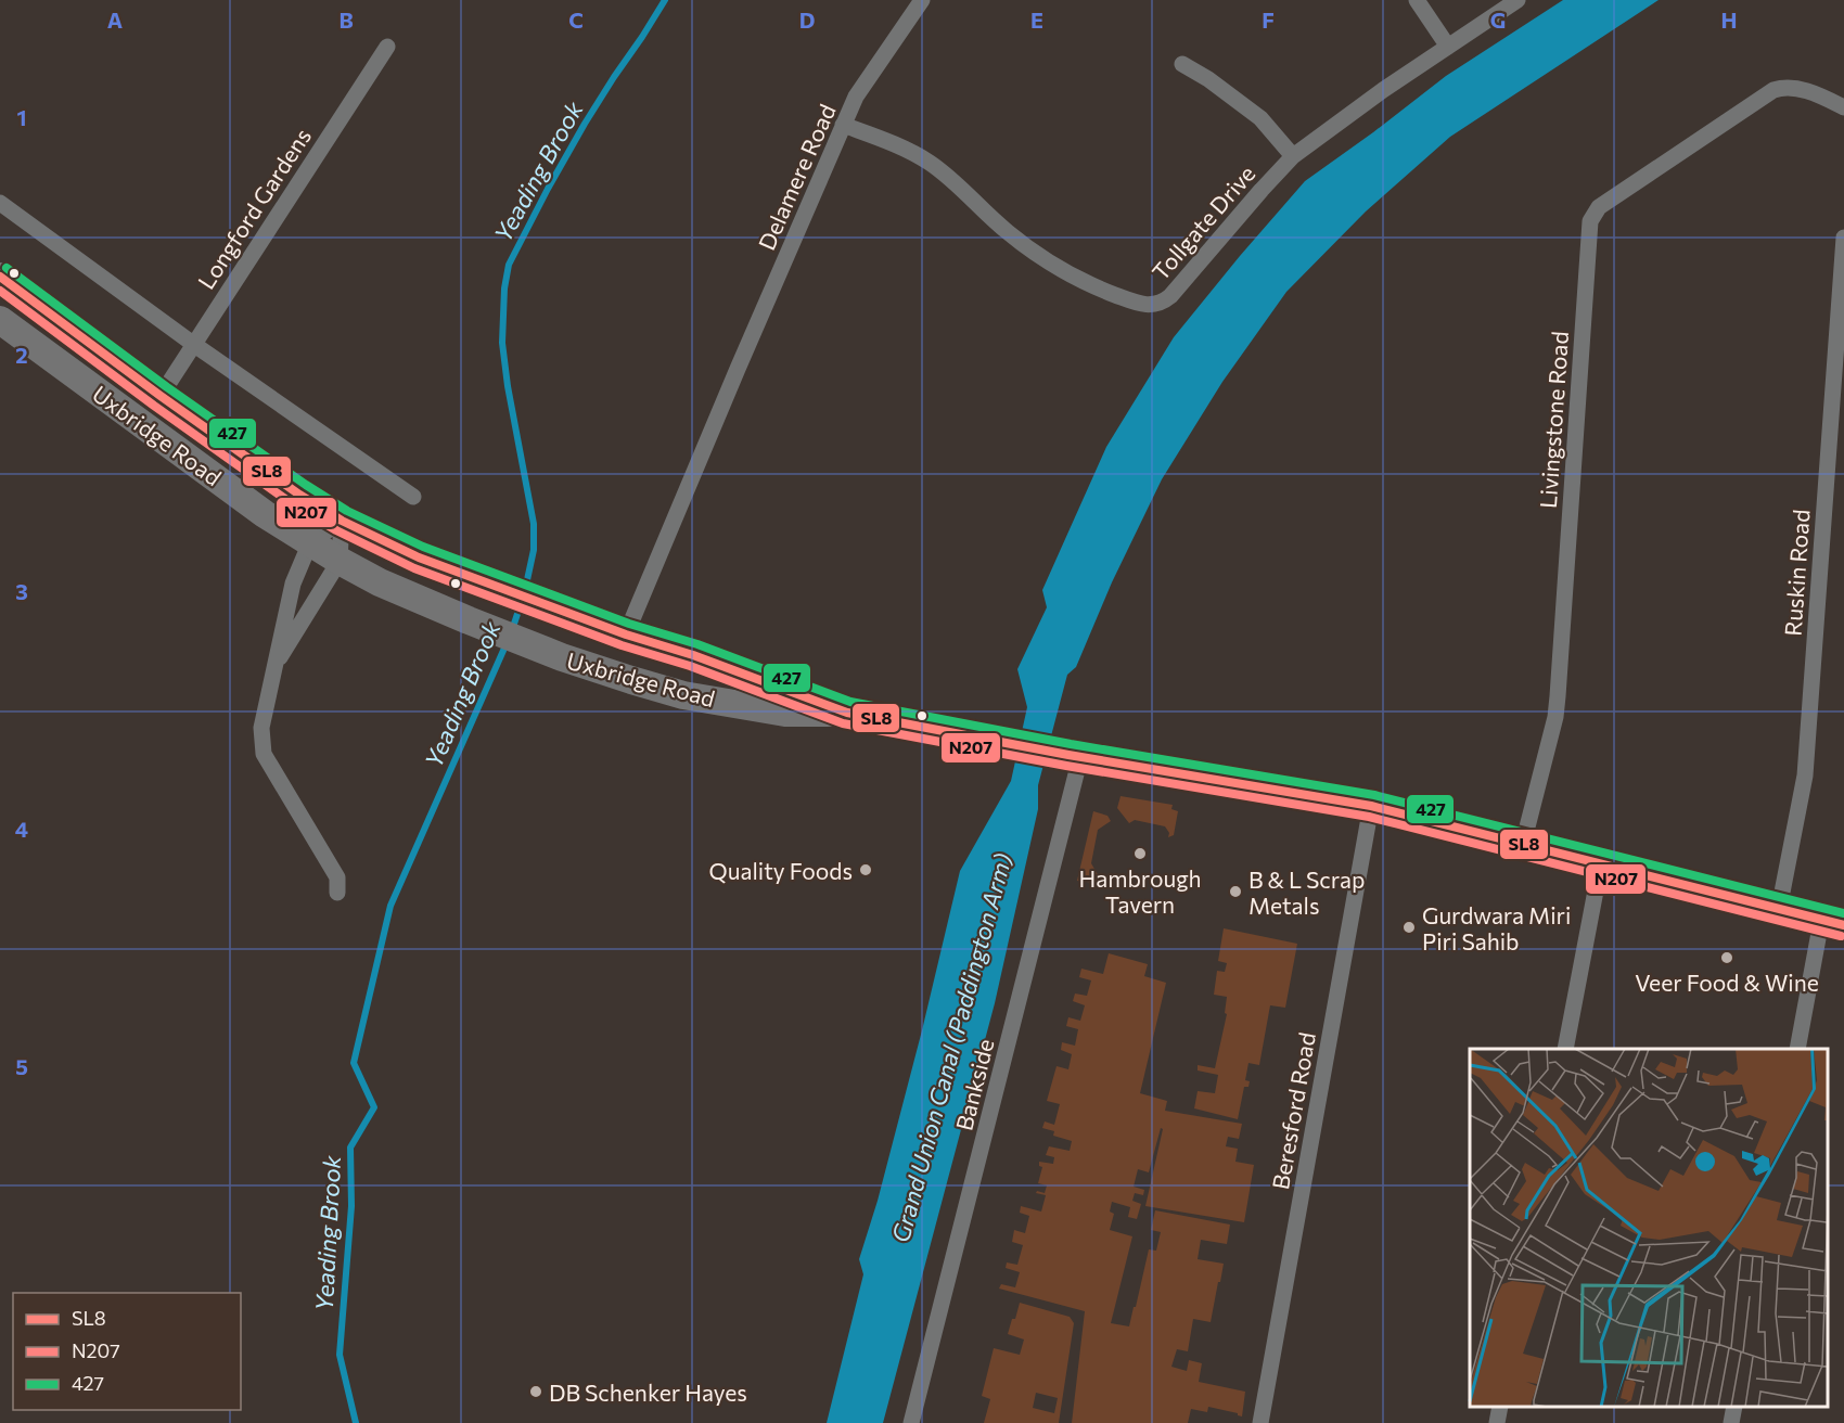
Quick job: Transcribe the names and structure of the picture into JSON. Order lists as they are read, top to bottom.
{
  "streets": {
    "main road": ["Uxbridge Road"],
    "street": [
      "Delamere Road",
      "Longford Gardens",
      "Tollgate Drive",
      "Livingstone Road",
      "Ruskin Road",
      "Bankside",
      "Beresford Road"
    ]
  },
  "crossings": [
    ["Delamere Road", "Tollgate Drive"],
    ["Delamere Road", "Uxbridge Road"],
    ["Longford Gardens", "Uxbridge Road"]
  ],
  "water": ["Yeading Brook", "Grand Union Canal (Paddington Arm)"],
  "places": [
    "Hambrough Tavern",
    "Quality Foods",
    "B & L Scrap Metals",
    "Gurdwara Miri Piri Sahib",
    "Veer Food & Wine",
    "DB Schenker Hayes"
  ],
  "lines": ["transit line 427", "transit line SL8", "transit line N207"],
  "legend": ["SL8", "N207", "427"],
  "grid": {
    "columns": [
      "A",
      "B",
      "C",
      "D",
      "E",
      "F",
      "G",
      "H"
    ],
    "rows": [
      "1",
      "2",
      "3",
      "4",
      "5"
    ]
  }
}
